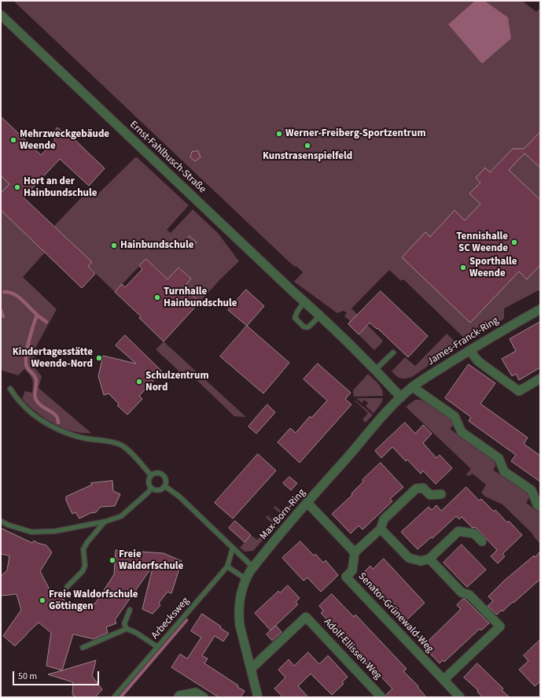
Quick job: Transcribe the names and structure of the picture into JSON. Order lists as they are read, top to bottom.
{
  "streets": {
    "street": [
      "Ernst-Fahlbusch-Straße",
      "James-Franck-Ring",
      "Max-Born-Ring",
      "Senator-Grünewald-Weg",
      "Adolf-Ellissen-Weg"
    ],
    "lane": ["Arbecksweg"]
  },
  "crossings": [
    ["Ernst-Fahlbusch-Straße", "James-Franck-Ring"],
    ["Ernst-Fahlbusch-Straße", "Max-Born-Ring"],
    ["James-Franck-Ring", "Max-Born-Ring"],
    ["Max-Born-Ring", "Adolf-Ellissen-Weg"]
  ],
  "places": [
    "Werner-Freiberg-Sportzentrum",
    "Mehrzweckgebäude Weende",
    "Kunstrasenspielfeld",
    "Hort an der Hainbundschule",
    "Tennishalle SC Weende",
    "Hainbundschule",
    "Sporthalle Weende",
    "Turnhalle Hainbundschule",
    "Kindertagesstätte Weende-Nord",
    "Schulzentrum Nord",
    "Freie Waldorfschule",
    "Freie Waldorfschule Göttingen"
  ],
  "scale_bar": "50 m"
}
